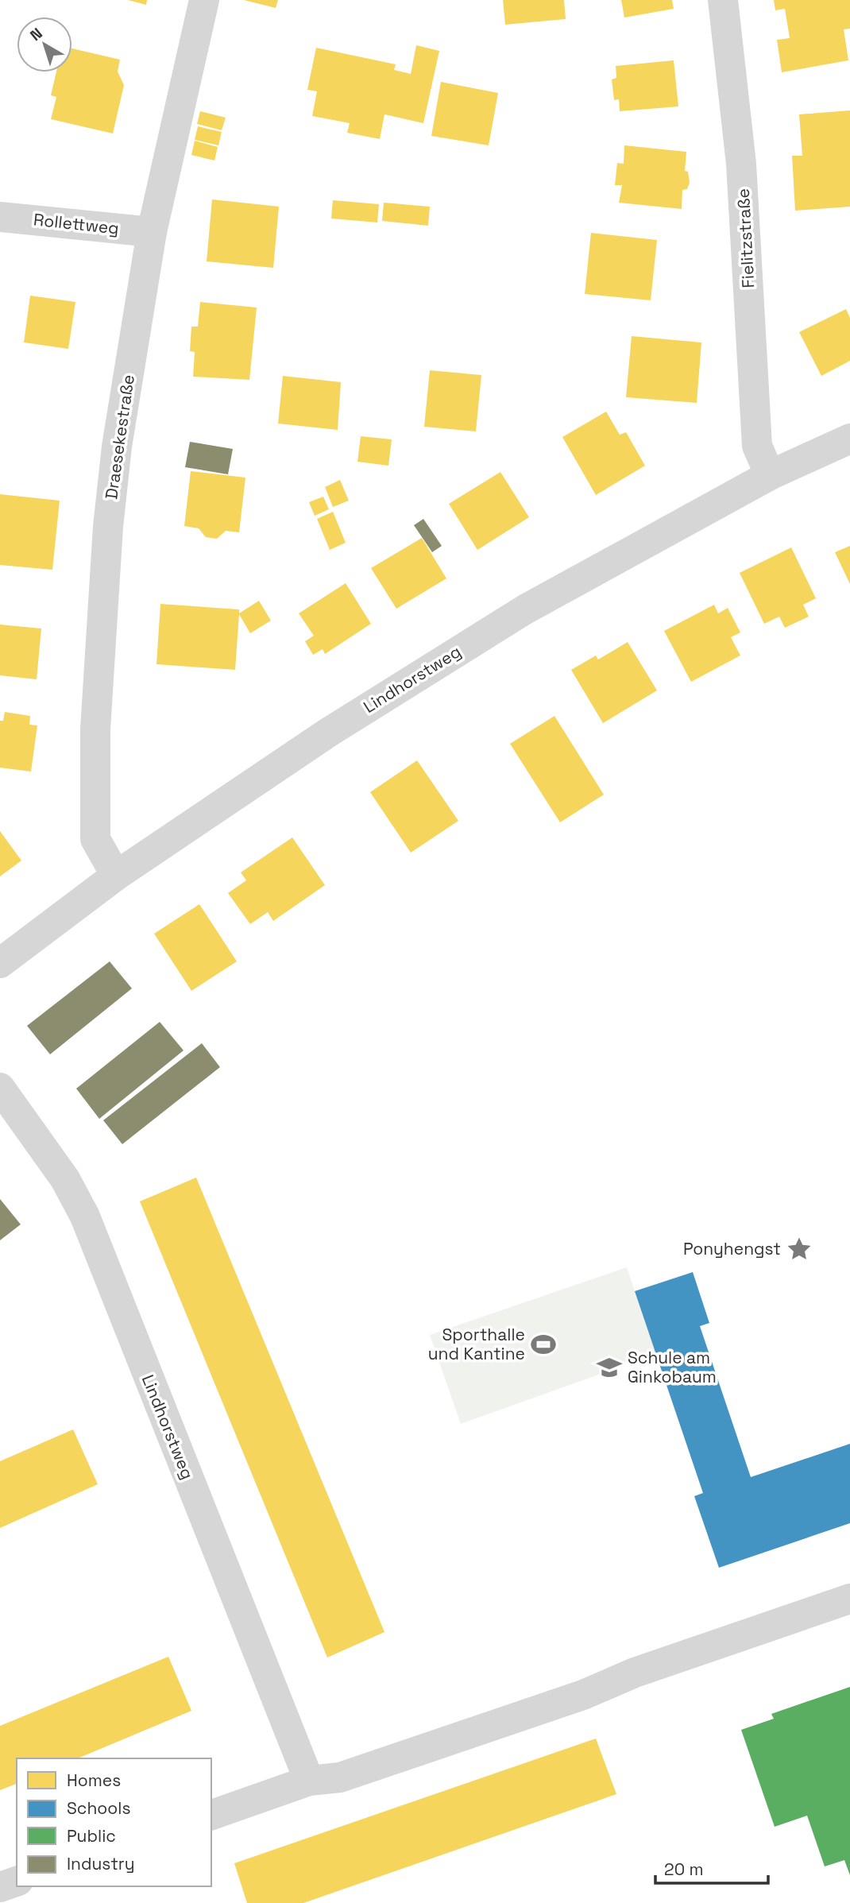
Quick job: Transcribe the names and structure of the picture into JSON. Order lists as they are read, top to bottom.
{
  "streets": {
    "street": [
      "Rollettweg",
      "Fielitzstraße",
      "Draesekestraße",
      "Lindhorstweg"
    ]
  },
  "crossings": [
    ["Rollettweg", "Draesekestraße"],
    ["Fielitzstraße", "Lindhorstweg"],
    ["Draesekestraße", "Lindhorstweg"]
  ],
  "places": {
    "place": ["Ponyhengst"],
    "sports": ["Sporthalle und Kantine"],
    "school or university": ["Schule am Ginkobaum"]
  },
  "legend": [
    "Homes",
    "Schools",
    "Public",
    "Industry"
  ],
  "scale_bar": "20 m",
  "north": "top left"
}
